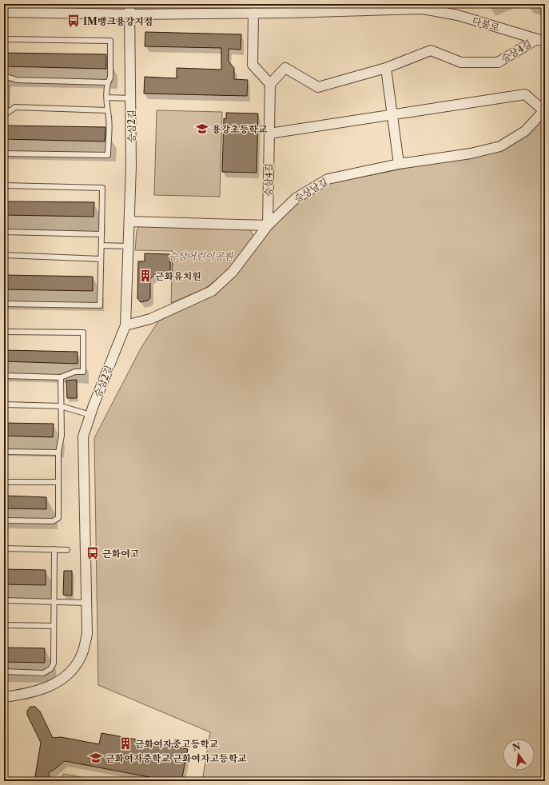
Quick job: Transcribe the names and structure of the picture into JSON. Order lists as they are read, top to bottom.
{
  "streets": {
    "street": [
      "다불로",
      "승삼4길",
      "승삼2길",
      "승상남길"
    ]
  },
  "crossings": [
    ["다불로", "승삼4길"],
    ["다불로", "승삼2길"],
    ["승삼4길", "승상남길"],
    ["승삼2길", "승상남길"]
  ],
  "parks": ["승삼어린이공원"],
  "places": {
    "bus stop": ["IM뱅크용강지점", "근화여고"],
    "school or university": ["용강초등학교", "근화여자중학교 근화여자고등학교"],
    "building": ["근화유치원", "근화여자중고등학교"]
  },
  "north": "top"
}
